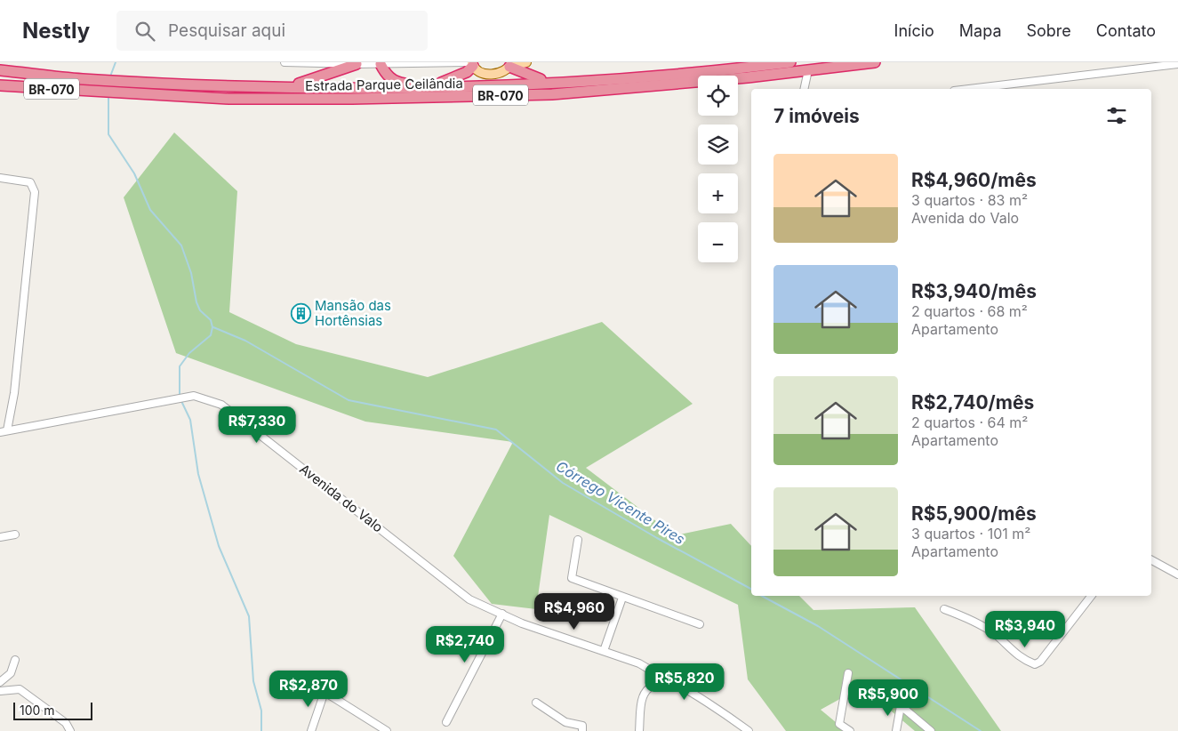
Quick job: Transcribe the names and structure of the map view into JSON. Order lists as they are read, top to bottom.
{
  "streets": {
    "highway": ["Estrada Parque Ceilândia", "BR-070"],
    "street": ["Avenida do Valo"]
  },
  "water": ["Córrego Vicente Pires"],
  "places": {
    "building": ["Mansão das Hortênsias"]
  },
  "scale_bar": "100 m",
  "page": {
    "header": "Nestly",
    "search": "Pesquisar aqui",
    "nav": [
      "Início",
      "Mapa",
      "Sobre",
      "Contato"
    ],
    "map_buttons": ["+", "−"],
    "heading": "7 imóveis",
    "list": [
      {
        "name": "R$4,960/mês",
        "note": "3 quartos · 83 m² · Avenida do Valo"
      },
      {
        "name": "R$3,940/mês",
        "note": "2 quartos · 68 m² · Apartamento"
      },
      {
        "name": "R$2,740/mês",
        "note": "2 quartos · 64 m² · Apartamento"
      },
      {
        "name": "R$5,900/mês",
        "note": "3 quartos · 101 m² · Apartamento"
      }
    ],
    "price": [
      "R$7,330",
      "R$4,960",
      "R$3,940",
      "R$2,740",
      "R$5,820",
      "R$2,870",
      "R$5,900"
    ],
    "scale": "100 m"
  }
}
